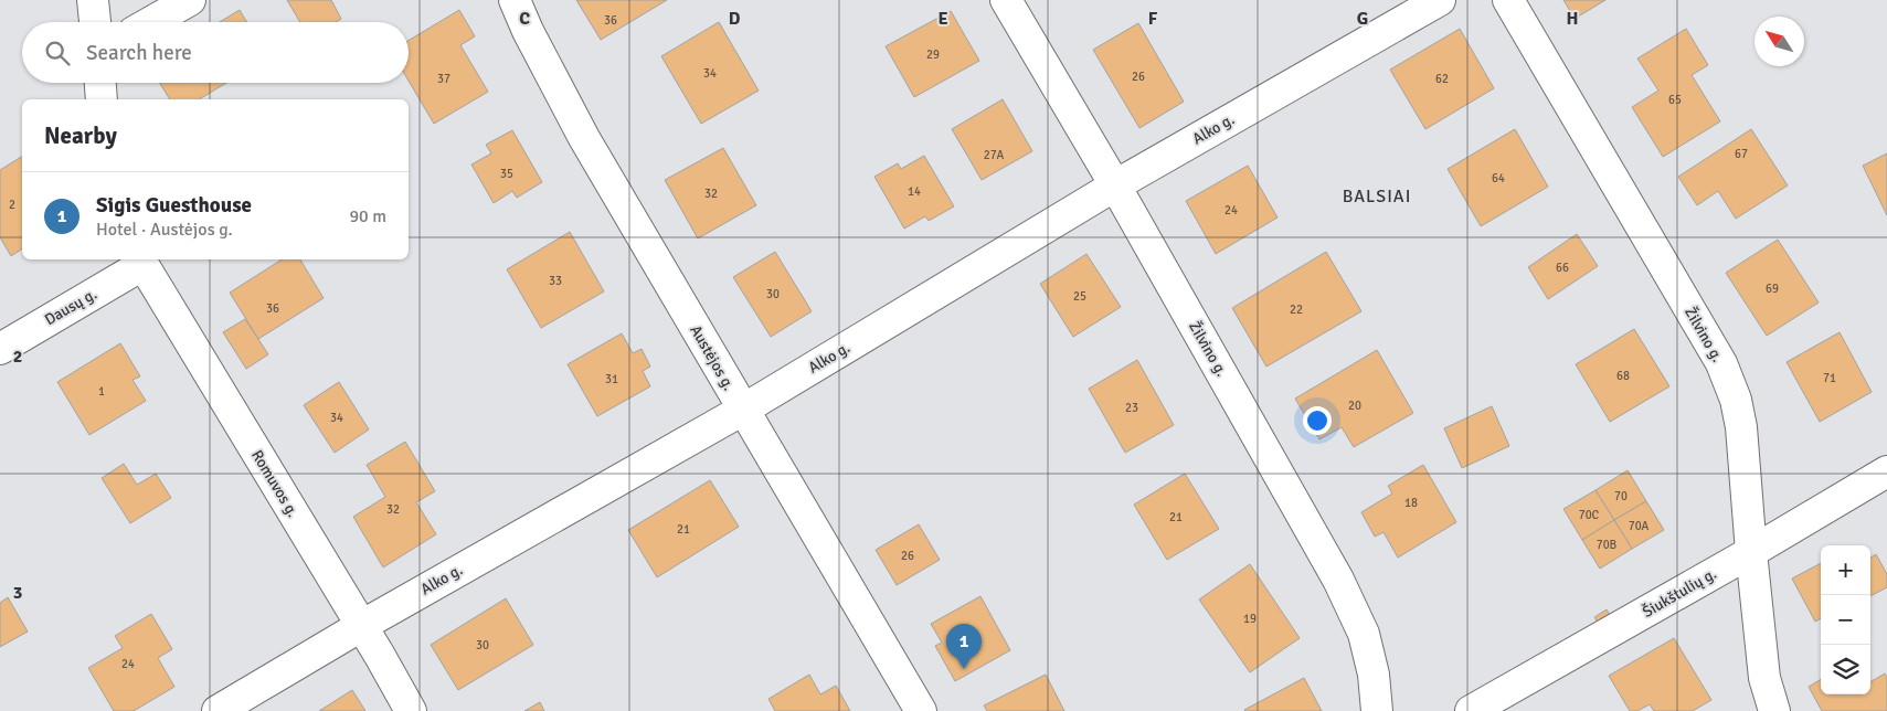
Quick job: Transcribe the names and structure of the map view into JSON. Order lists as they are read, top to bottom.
{
  "streets": {
    "street": [
      "Alko g.",
      "Dausų g.",
      "Žilvino g.",
      "Austėjos g.",
      "Romuvos g.",
      "Šiukštulių g."
    ]
  },
  "crossings": [
    ["Alko g.", "Žilvino g."],
    ["Alko g.", "Austėjos g."],
    ["Alko g.", "Romuvos g."],
    ["Dausų g.", "Romuvos g."],
    ["Žilvino g.", "Šiukštulių g."]
  ],
  "districts": ["BALSIAI"],
  "house_numbers": [
    "36",
    "29",
    "34",
    "26",
    "37",
    "62",
    "65",
    "67",
    "27A",
    "35",
    "64",
    "14",
    "32",
    "2",
    "24",
    "66",
    "33",
    "69",
    "30",
    "25",
    "36",
    "22",
    "68",
    "71",
    "31",
    "1",
    "20",
    "23",
    "34",
    "70",
    "18",
    "32",
    "70C",
    "21",
    "70A",
    "21",
    "70B",
    "26",
    "19",
    "30",
    "24"
  ],
  "north": "top left",
  "page": {
    "search": "Search here",
    "heading": "Nearby",
    "list": [
      {
        "mark": "1",
        "name": "Sigis Guesthouse",
        "note": "Hotel · Austėjos g.",
        "value": "90 m"
      }
    ],
    "map_buttons": ["+", "−"],
    "pins": "1"
  },
  "grid": {
    "columns": [
      "C",
      "D",
      "E",
      "F",
      "G",
      "H"
    ],
    "rows": ["2", "3"]
  }
}
